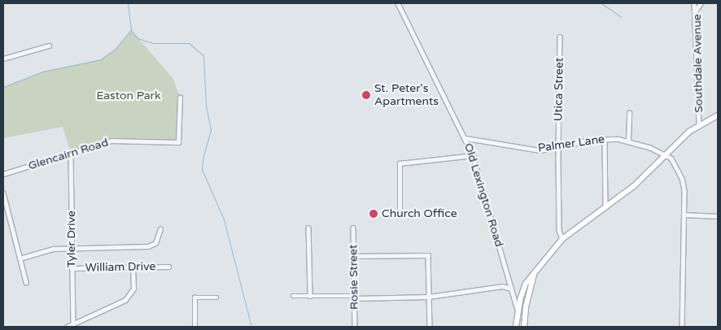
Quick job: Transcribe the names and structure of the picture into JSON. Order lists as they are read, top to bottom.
{
  "streets": {
    "main road": ["Old Lexington Road"],
    "street": [
      "Southdale Avenue",
      "Utica Street",
      "Palmer Lane",
      "Glencairn Road",
      "Tyler Drive",
      "William Drive",
      "Rosie Street"
    ]
  },
  "crossings": [
    ["Utica Street", "Palmer Lane"],
    ["Palmer Lane", "Old Lexington Road"],
    ["Glencairn Road", "Tyler Drive"],
    ["Tyler Drive", "William Drive"]
  ],
  "parks": ["Easton Park"],
  "places": ["St. Peter's Apartments", "Church Office"]
}
